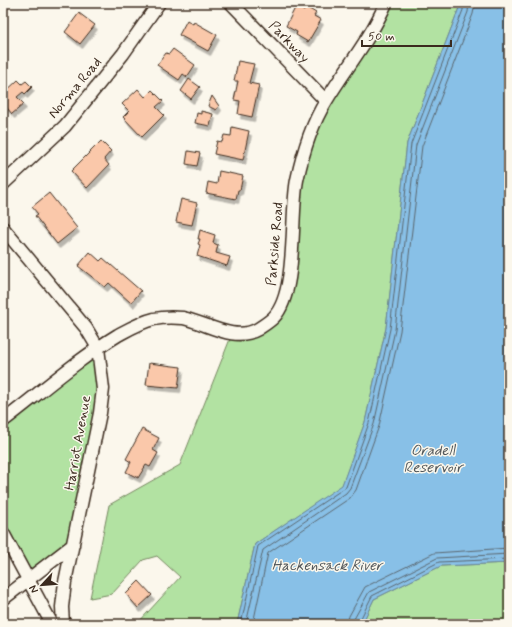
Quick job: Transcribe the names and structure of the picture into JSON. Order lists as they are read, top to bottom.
{
  "streets": {
    "street": [
      "Parkway",
      "Norma Road",
      "Parkside Road",
      "Harriot Avenue"
    ]
  },
  "crossings": [
    ["Parkway", "Parkside Road"],
    ["Parkside Road", "Harriot Avenue"]
  ],
  "water": ["Oradell Reservoir", "Hackensack River"],
  "scale_bar": "50 m",
  "north": "bottom left"
}
